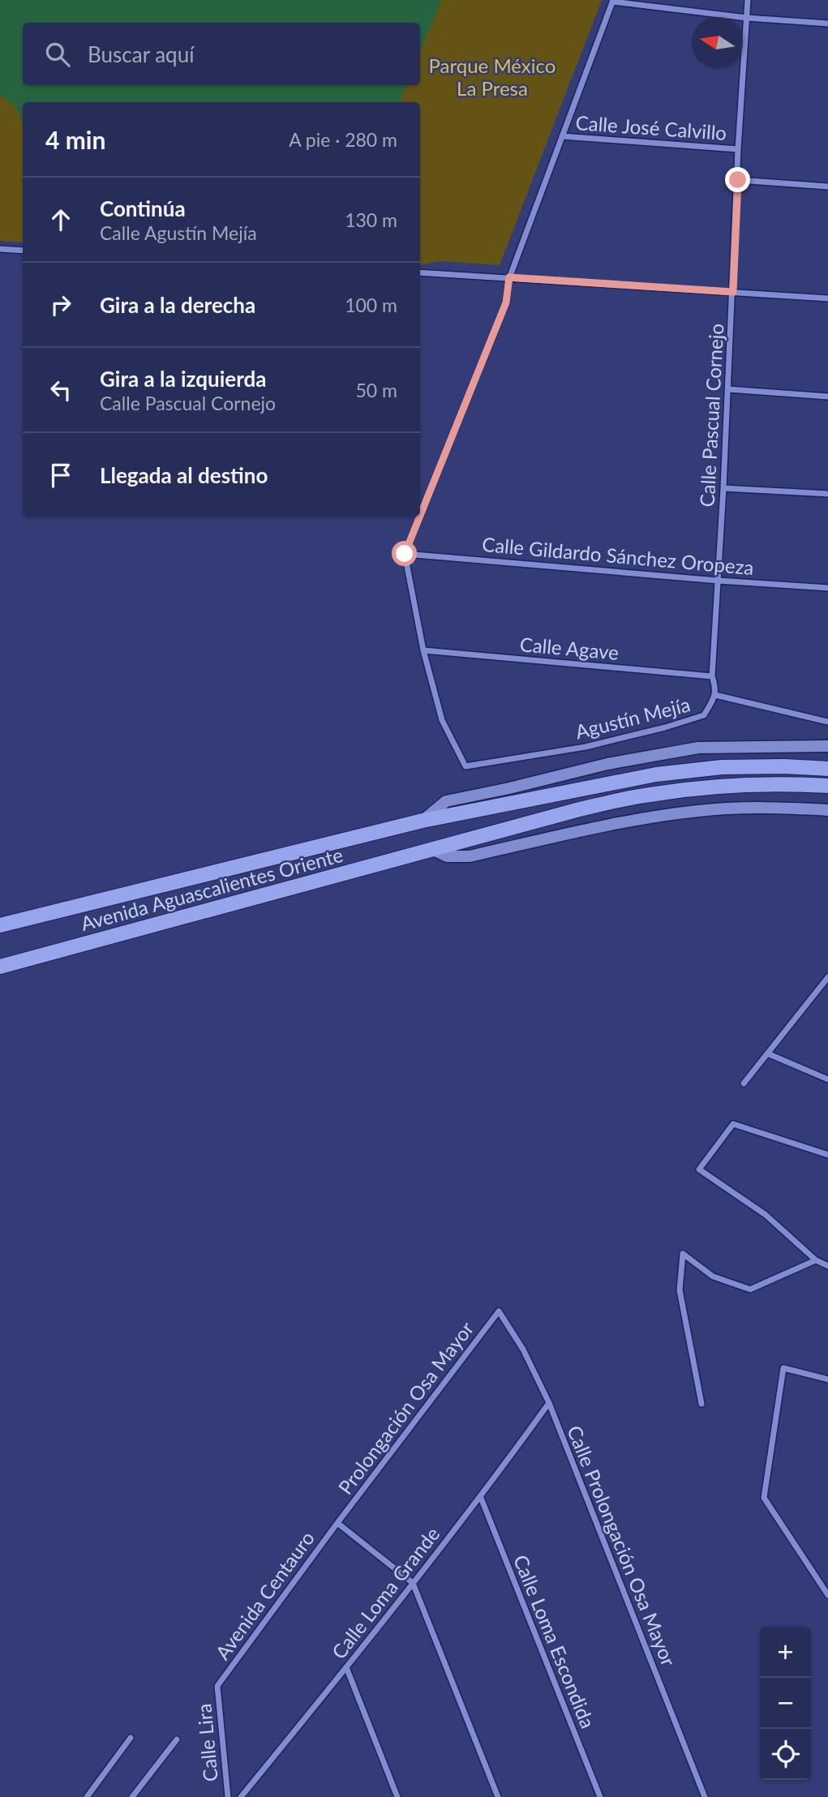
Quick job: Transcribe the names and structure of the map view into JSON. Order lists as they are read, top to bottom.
{
  "streets": {
    "main road": ["Avenida Aguascalientes Oriente"],
    "street": [
      "Calle José Calvillo",
      "Calle Pascual Cornejo",
      "Calle Gildardo Sánchez Oropeza",
      "Calle Agave",
      "Agustín Mejía",
      "Prolongación Osa Mayor",
      "Calle Prolongación Osa Mayor",
      "Calle Loma Grande",
      "Avenida Centauro",
      "Calle Loma Escondida",
      "Calle Lira"
    ]
  },
  "crossings": [
    ["Calle José Calvillo", "Calle Pascual Cornejo"],
    ["Calle Pascual Cornejo", "Calle Gildardo Sánchez Oropeza"],
    ["Calle Pascual Cornejo", "Calle Agave"],
    ["Calle Pascual Cornejo", "Agustín Mejía"],
    ["Calle Agave", "Agustín Mejía"],
    ["Prolongación Osa Mayor", "Calle Prolongación Osa Mayor"],
    ["Prolongación Osa Mayor", "Avenida Centauro"],
    ["Calle Prolongación Osa Mayor", "Calle Loma Grande"],
    ["Calle Loma Grande", "Calle Loma Escondida"],
    ["Avenida Centauro", "Calle Lira"]
  ],
  "parks": ["Parque México La Presa"],
  "north": "left",
  "page": {
    "search": "Buscar aquí",
    "heading": ["4 min", "A pie · 280 m"],
    "list": [
      ["Continúa", "Calle Agustín Mejía", "130 m"],
      ["Gira a la derecha", "100 m"],
      ["Gira a la izquierda", "Calle Pascual Cornejo", "50 m"],
      "Llegada al destino"
    ],
    "map_buttons": ["+", "−"]
  }
}
